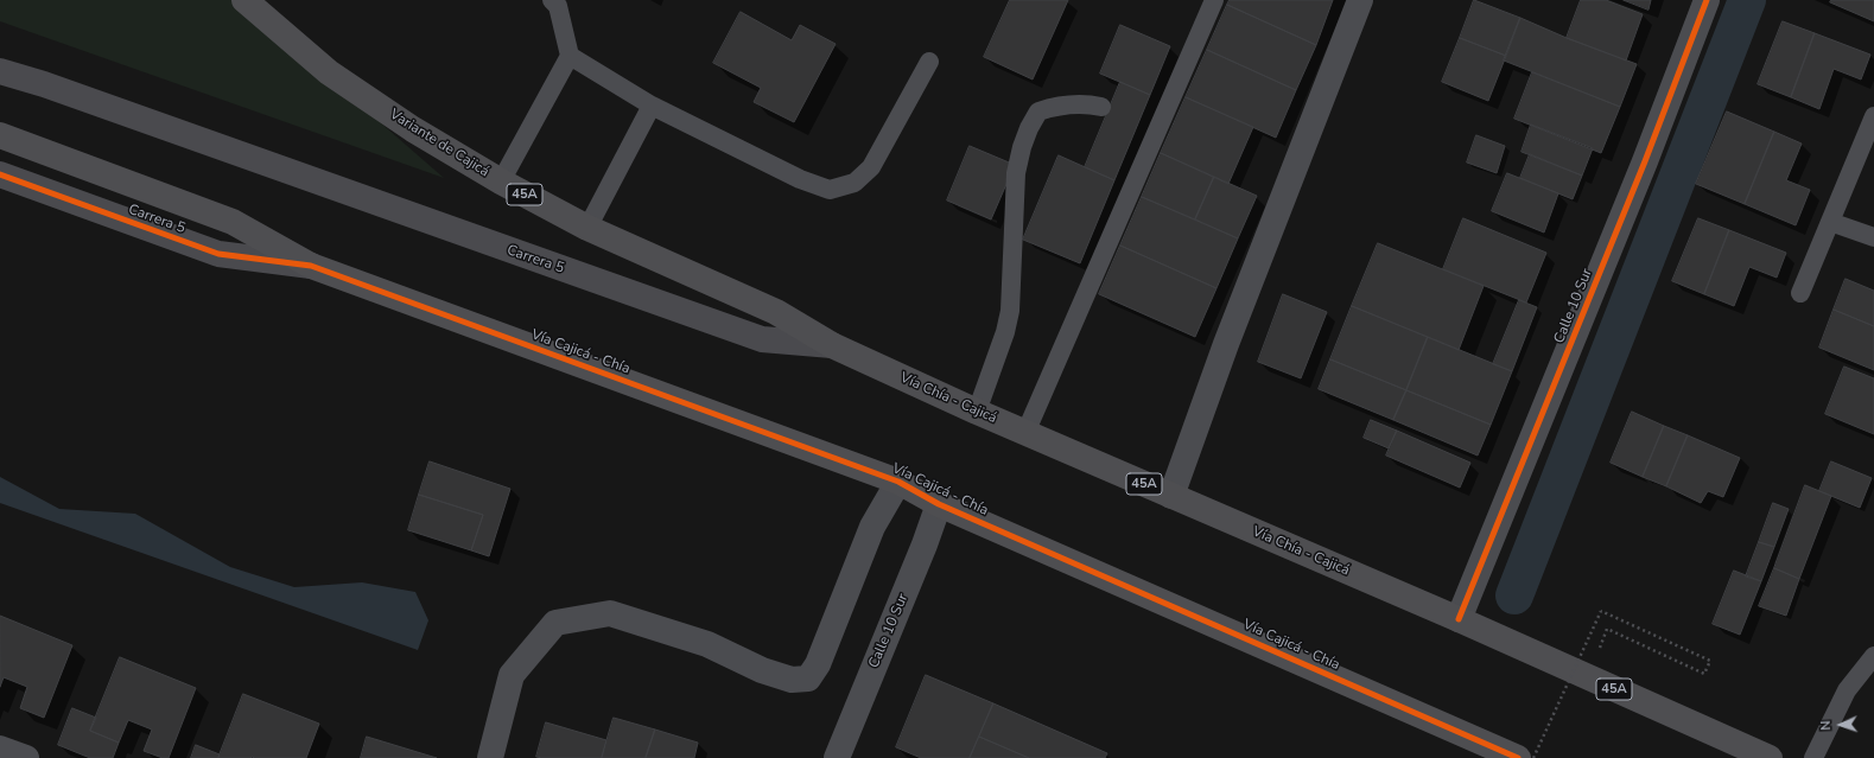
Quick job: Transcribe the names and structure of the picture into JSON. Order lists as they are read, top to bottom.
{
  "streets": {
    "highway": [
      "Variante de Cajicá",
      "45A",
      "Vía Cajicá - Chía",
      "Vía Chía - Cajicá"
    ],
    "main road": ["Carrera 5"],
    "street": ["Calle 10 Sur"]
  },
  "crossings": [
    ["Variante de Cajicá", "Carrera 5"],
    ["Variante de Cajicá", "Vía Chía - Cajicá"],
    ["Carrera 5", "Vía Cajicá - Chía"],
    ["Carrera 5", "Vía Chía - Cajicá"],
    ["Calle 10 Sur", "Vía Cajicá - Chía"],
    ["Calle 10 Sur", "Vía Chía - Cajicá"]
  ],
  "north": "left"
}
